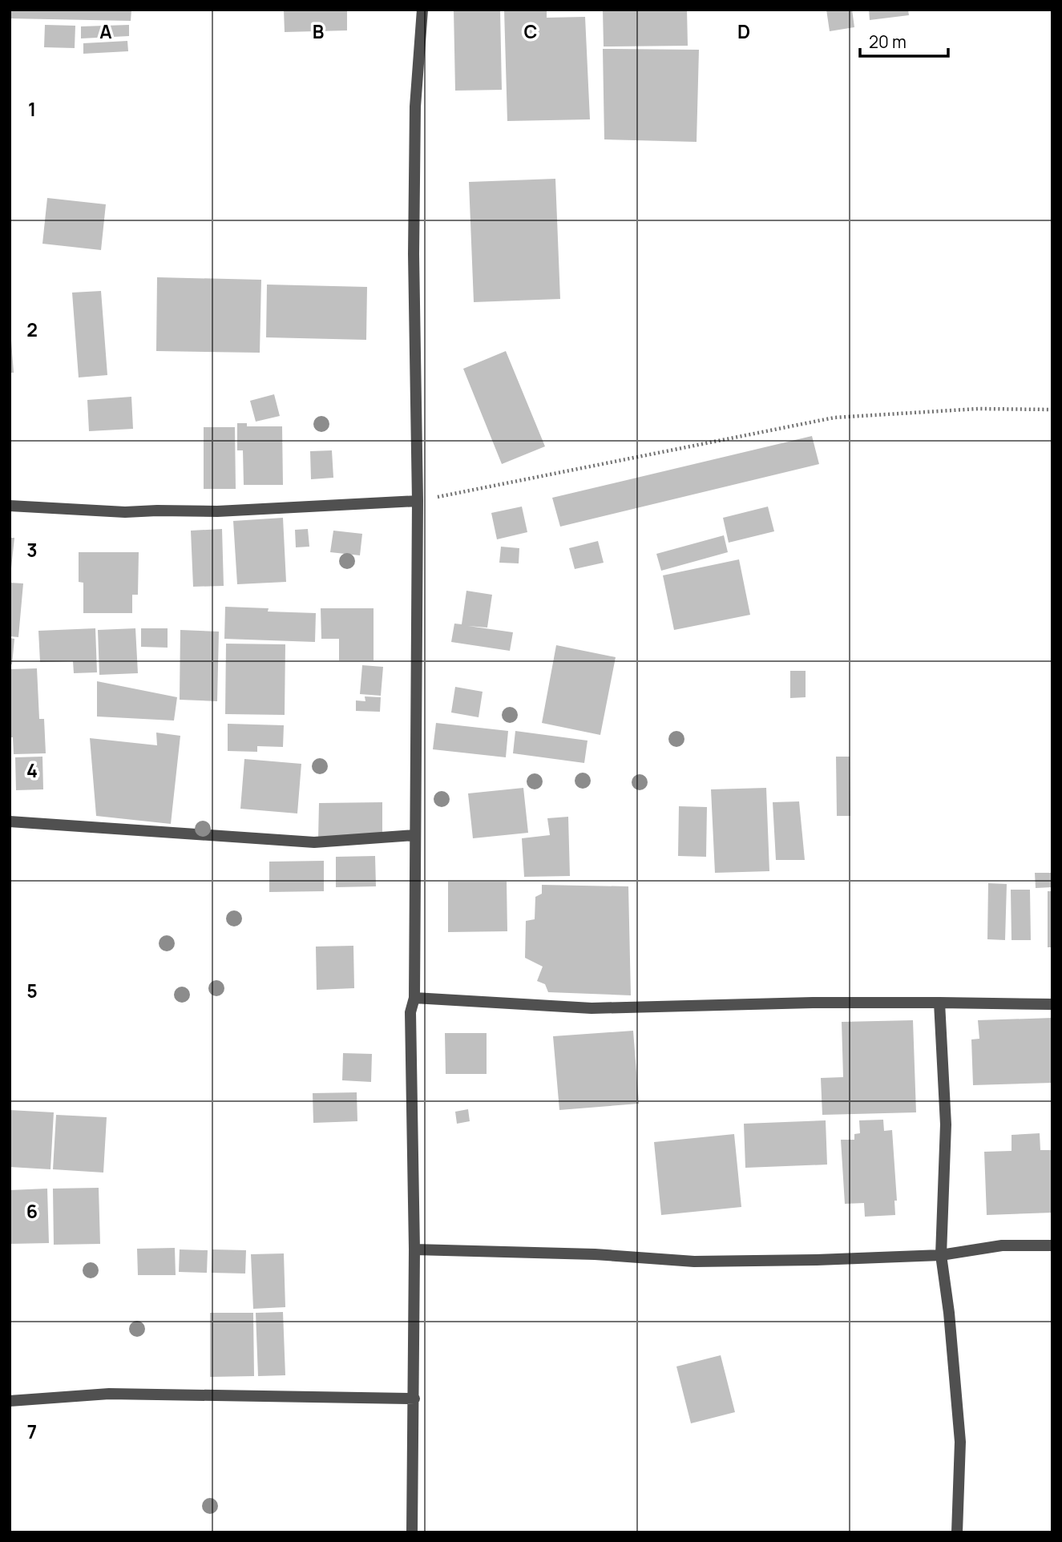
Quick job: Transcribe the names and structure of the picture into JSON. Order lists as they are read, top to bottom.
{
  "scale_bar": "20 m",
  "grid": {
    "columns": [
      "A",
      "B",
      "C",
      "D"
    ],
    "rows": [
      "1",
      "2",
      "3",
      "4",
      "5",
      "6",
      "7"
    ]
  }
}
